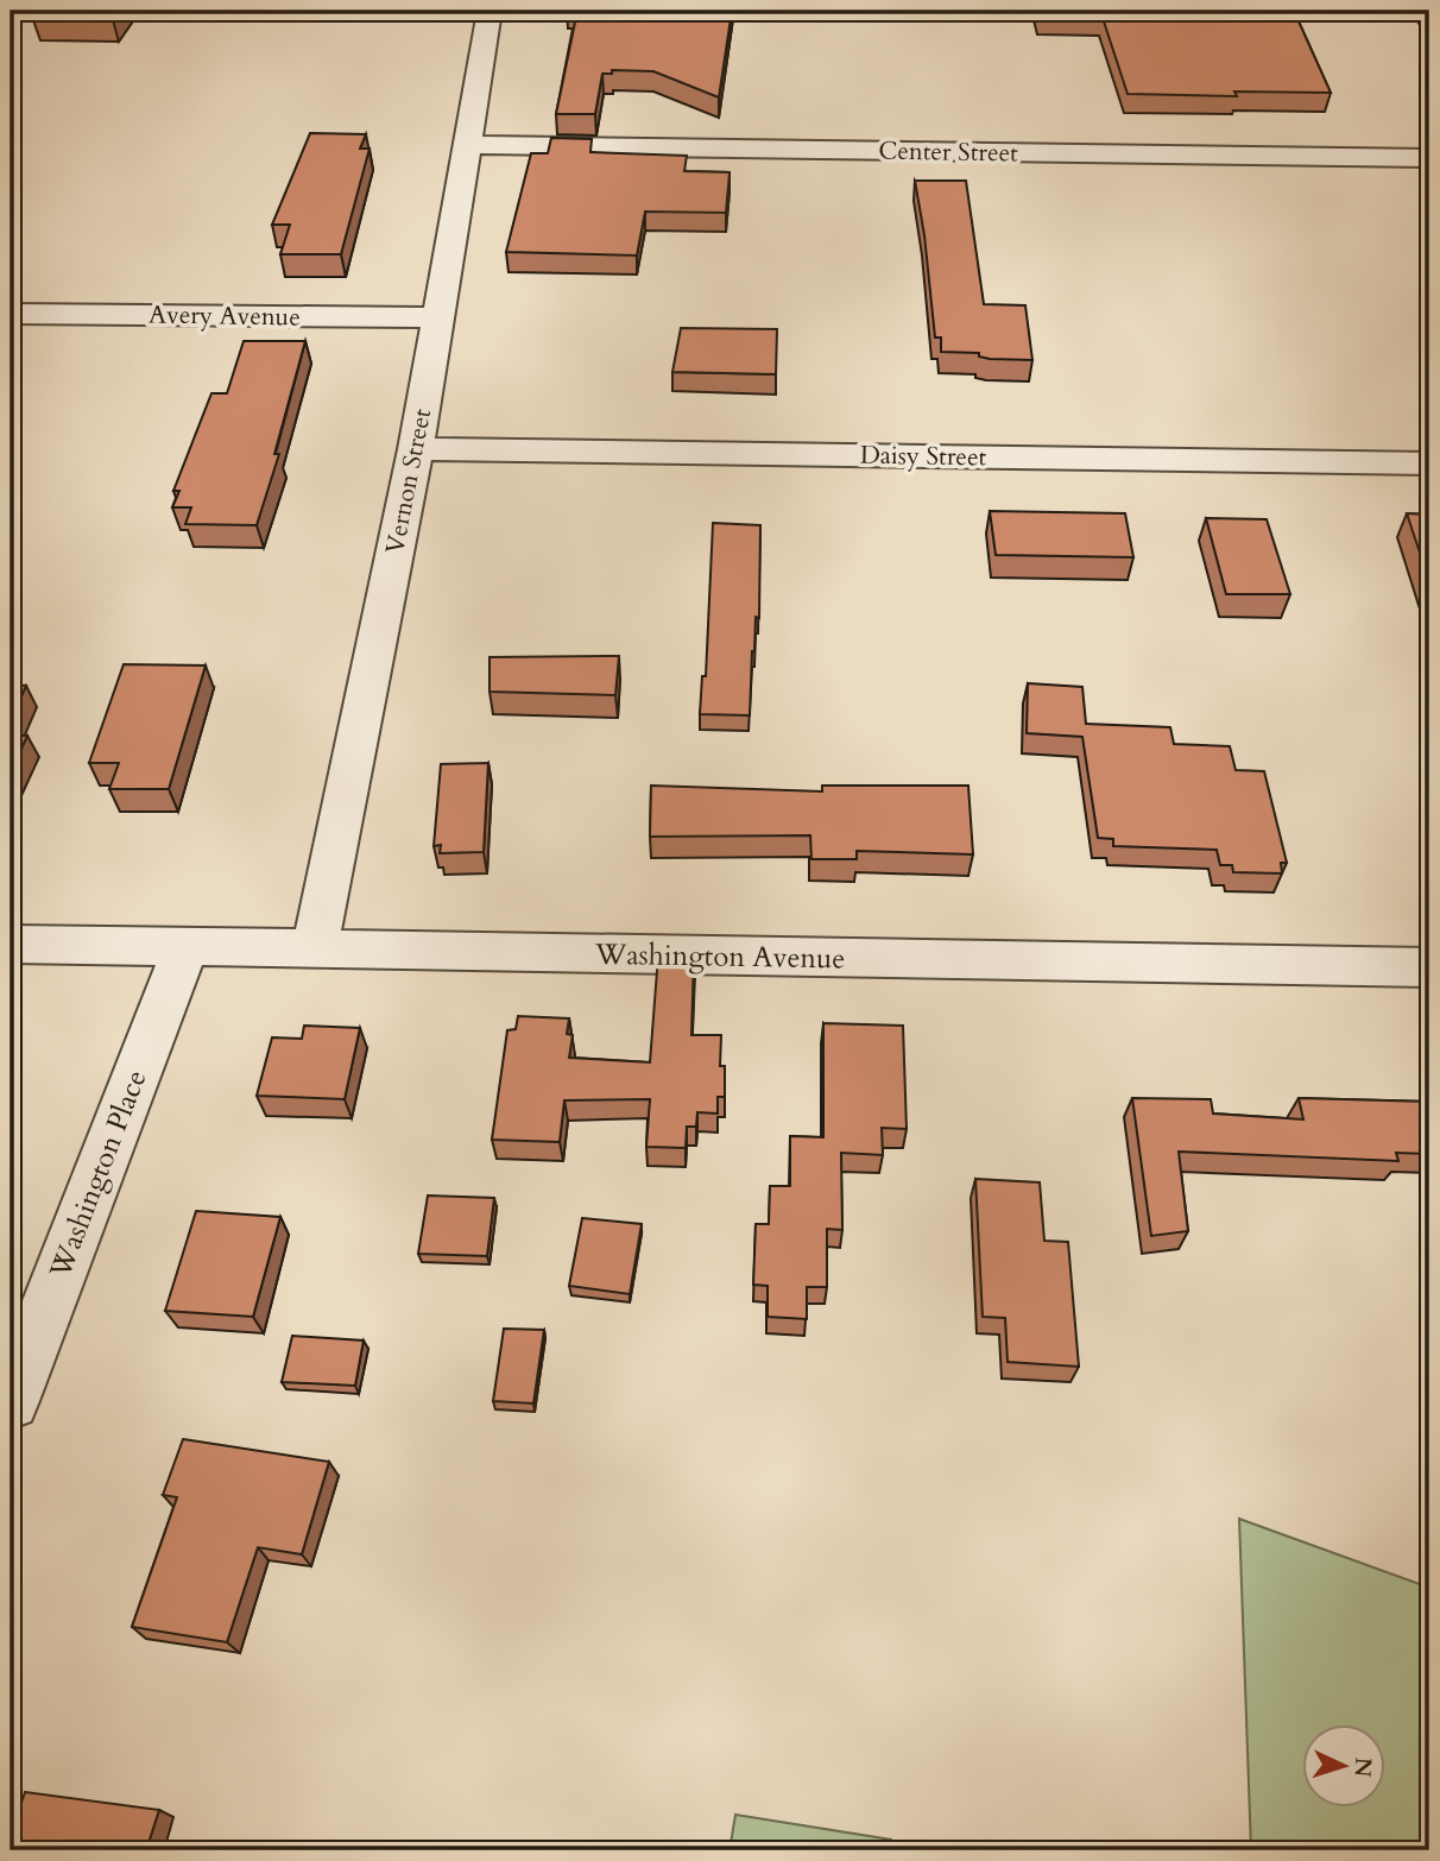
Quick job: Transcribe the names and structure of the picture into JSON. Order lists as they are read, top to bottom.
{
  "streets": {
    "street": [
      "Center Street",
      "Avery Avenue",
      "Daisy Street",
      "Vernon Street",
      "Washington Avenue",
      "Washington Place"
    ]
  },
  "crossings": [
    ["Center Street", "Vernon Street"],
    ["Avery Avenue", "Vernon Street"],
    ["Daisy Street", "Vernon Street"],
    ["Vernon Street", "Washington Avenue"],
    ["Washington Avenue", "Washington Place"]
  ],
  "north": "right"
}
